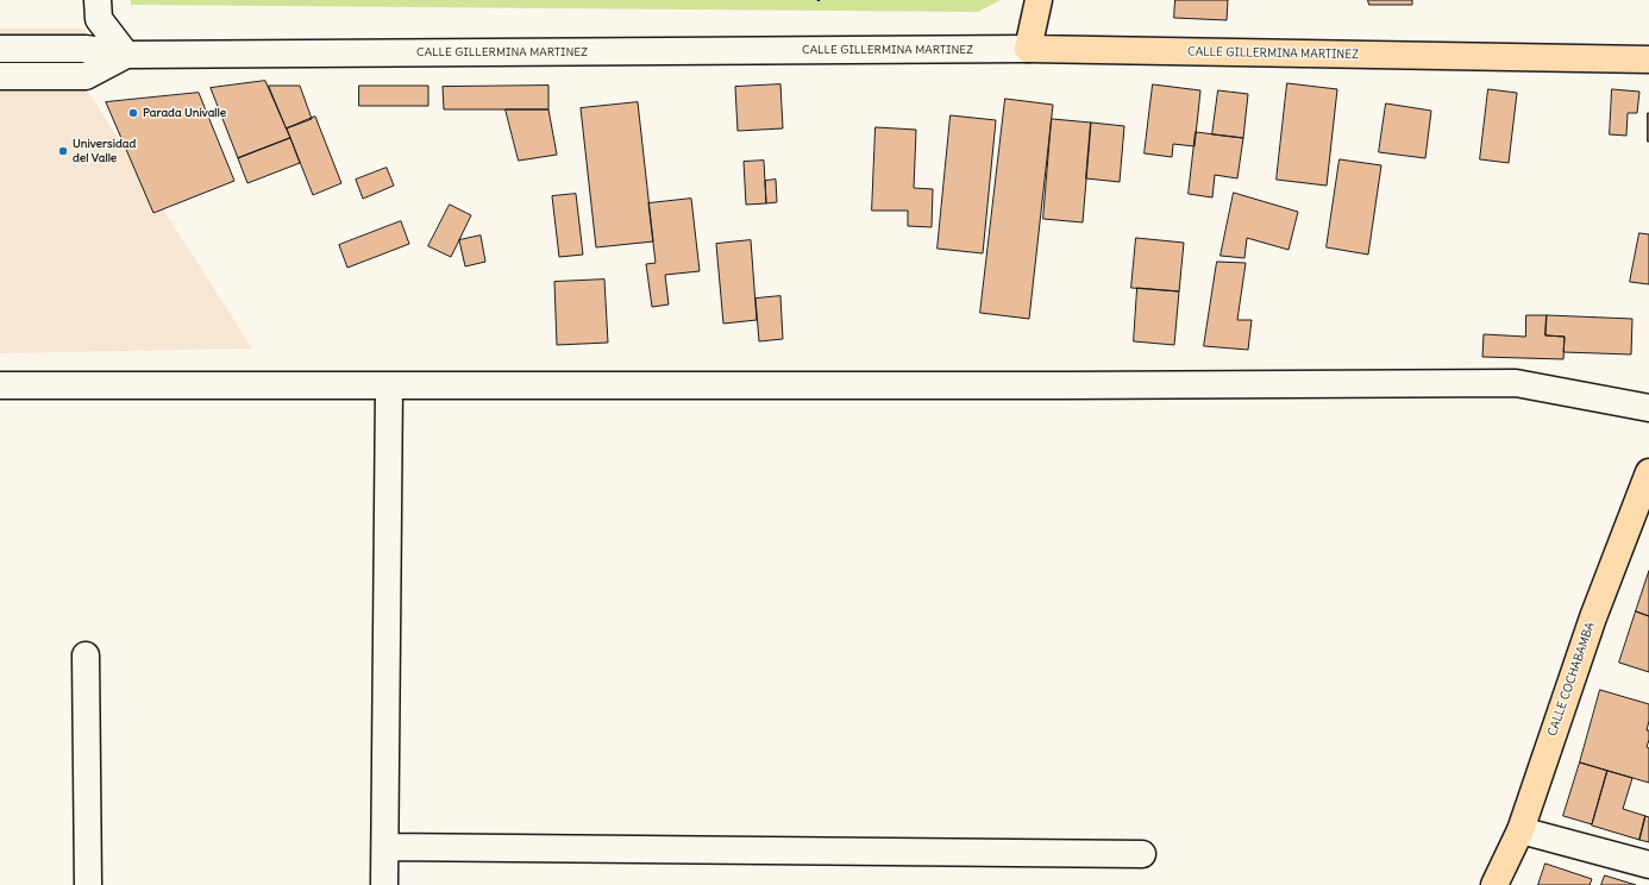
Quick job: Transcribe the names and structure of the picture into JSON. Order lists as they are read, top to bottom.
{
  "streets": {
    "main road": ["CALLE GILLERMINA MARTINEZ", "CALLE COCHABAMBA"]
  },
  "places": ["Parada Univalle", "Universidad del Valle"]
}
